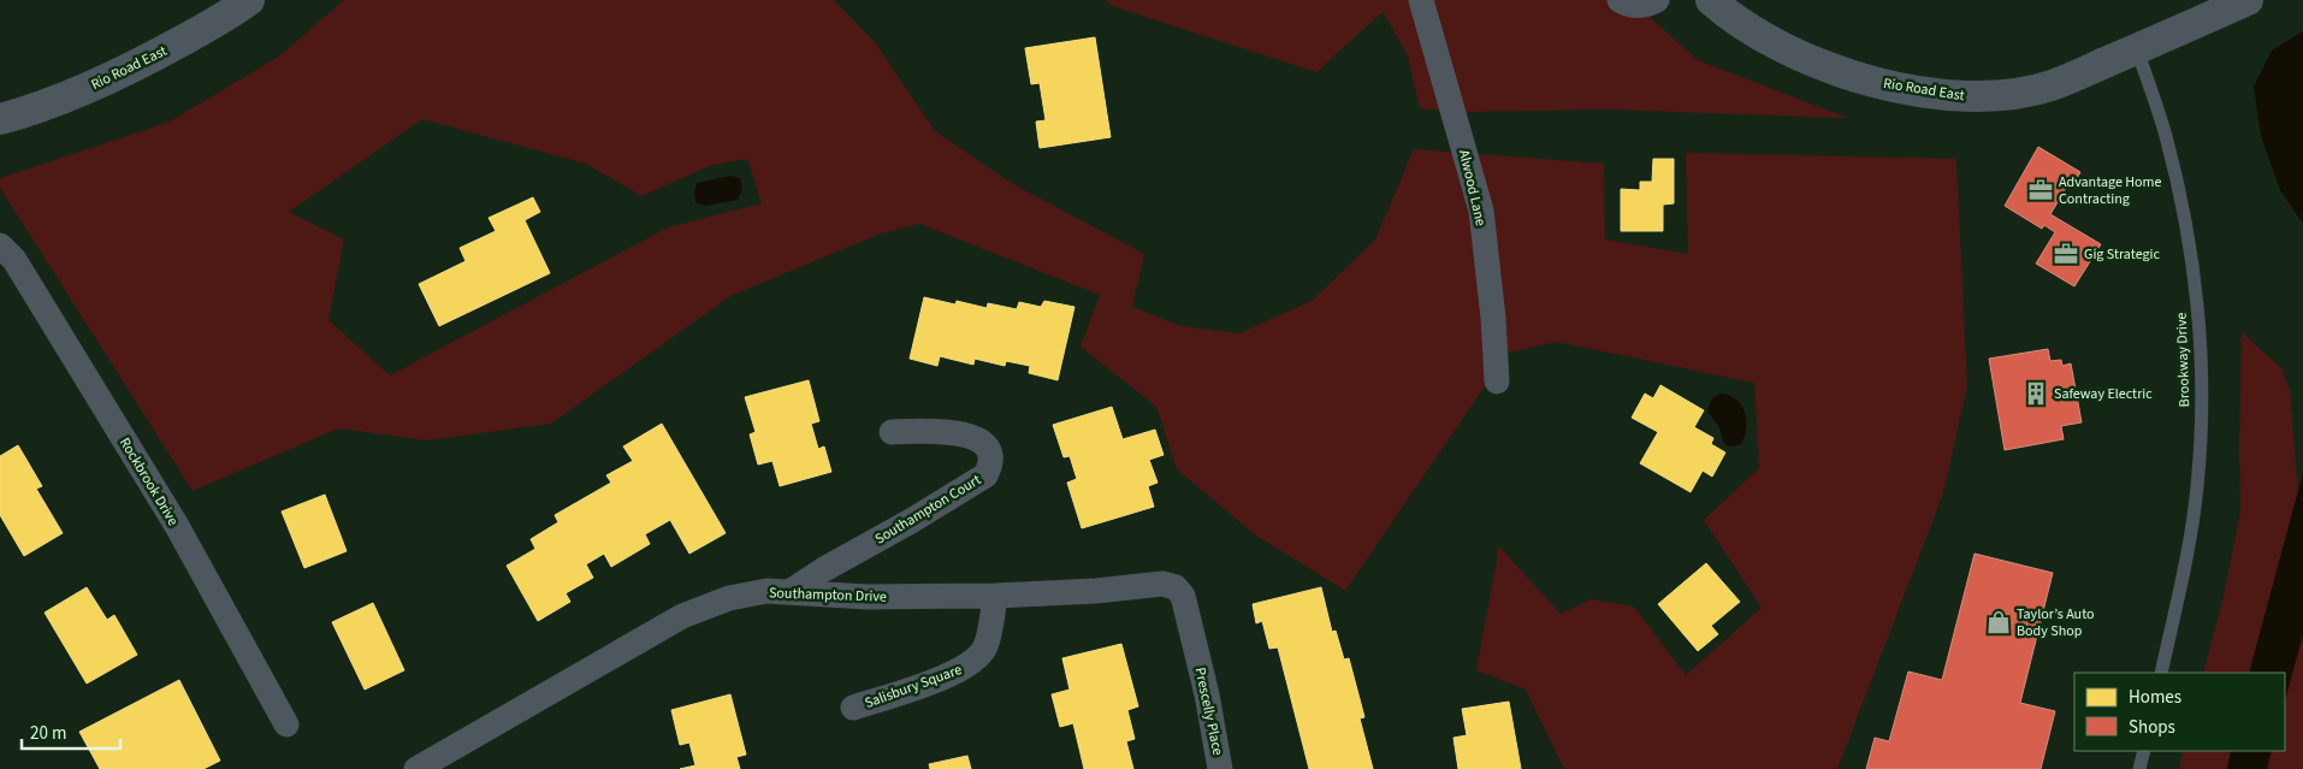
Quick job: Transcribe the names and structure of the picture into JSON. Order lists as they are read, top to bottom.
{
  "streets": {
    "street": [
      "Rio Road East",
      "Alwood Lane",
      "Rockbrook Drive",
      "Southampton Court",
      "Southampton Drive",
      "Salisbury Square",
      "Prescelly Place"
    ],
    "lane": ["Brookway Drive"]
  },
  "crossings": [
    ["Rio Road East", "Brookway Drive"],
    ["Southampton Court", "Southampton Drive"],
    ["Southampton Drive", "Salisbury Square"],
    ["Southampton Drive", "Prescelly Place"]
  ],
  "places": {
    "office": ["Advantage Home Contracting", "Gig Strategic"],
    "building": ["Safeway Electric"],
    "shop": ["Taylor’s Auto Body Shop"]
  },
  "legend": ["Homes", "Shops"],
  "scale_bar": "20 m"
}
